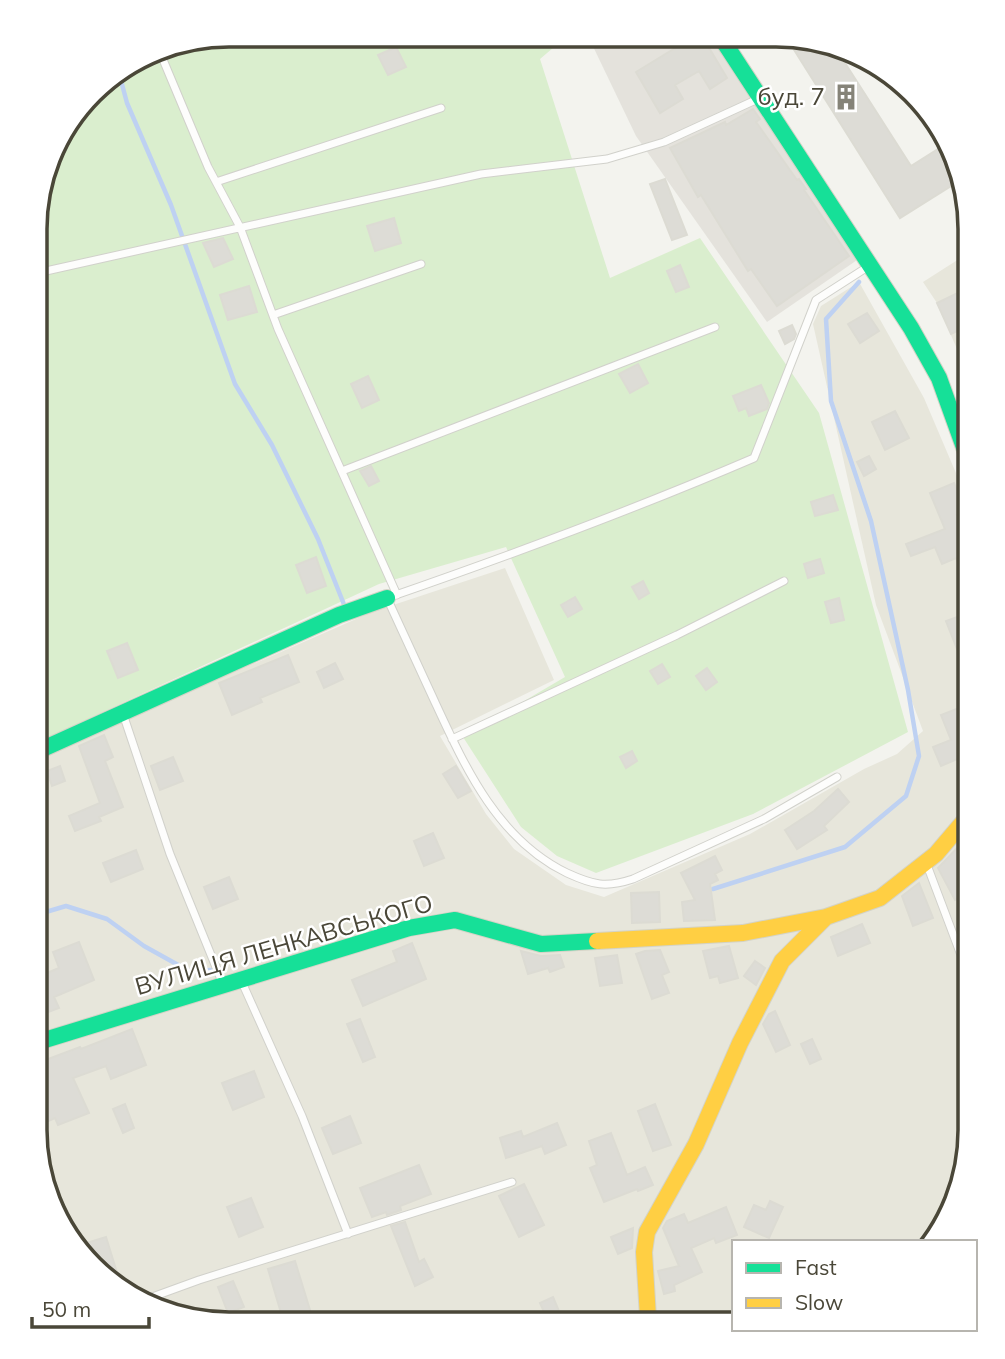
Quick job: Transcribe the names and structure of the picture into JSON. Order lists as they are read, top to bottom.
{
  "streets": {
    "street": ["ВУЛИЦЯ ЛЕНКАВСЬКОГО"]
  },
  "places": {
    "building": ["буд. 7"]
  },
  "legend": ["Fast", "Slow"],
  "scale_bar": "50 m"
}
